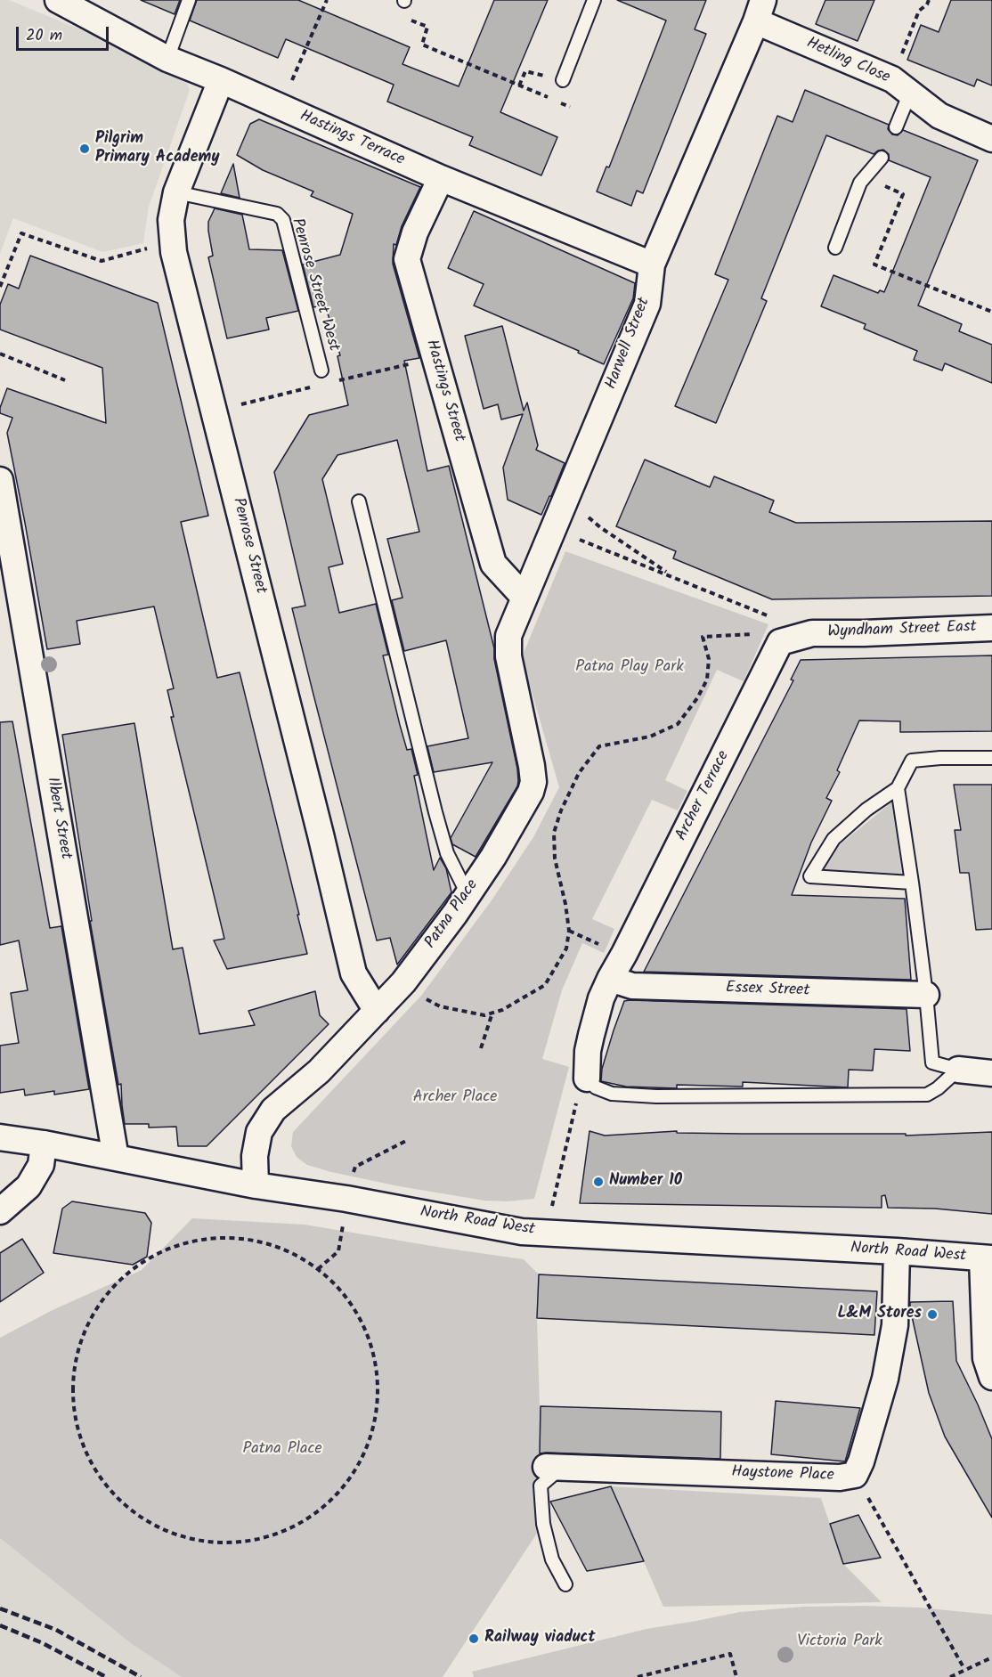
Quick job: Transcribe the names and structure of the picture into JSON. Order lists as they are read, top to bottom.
{
  "streets": {
    "street": [
      "Hetling Close",
      "Hastings Terrace",
      "Harwell Street",
      "Hastings Street",
      "Penrose Street",
      "Wyndham Street East",
      "Archer Terrace",
      "Ilbert Street",
      "Patna Place",
      "Essex Street",
      "North Road West",
      "Haystone Place"
    ],
    "lane": ["Penrose Street West"]
  },
  "crossings": [
    ["Hetling Close", "Harwell Street"],
    ["Hastings Terrace", "Harwell Street"],
    ["Hastings Terrace", "Hastings Street"],
    ["Hastings Terrace", "Penrose Street"],
    ["Penrose Street West", "Penrose Street"],
    ["Harwell Street", "Hastings Street"],
    ["Harwell Street", "Patna Place"],
    ["Hastings Street", "Patna Place"],
    ["Penrose Street", "Patna Place"],
    ["Wyndham Street East", "Archer Terrace"],
    ["Archer Terrace", "Essex Street"],
    ["Ilbert Street", "North Road West"],
    ["Patna Place", "North Road West"],
    ["North Road West", "Haystone Place"]
  ],
  "parks": [
    "Patna Play Park",
    "Archer Place",
    "Patna Place",
    "Victoria Park"
  ],
  "places": [
    "Pilgrim Primary Academy",
    "Number 10",
    "L&M Stores",
    "Railway viaduct"
  ],
  "scale_bar": "20 m"
}
